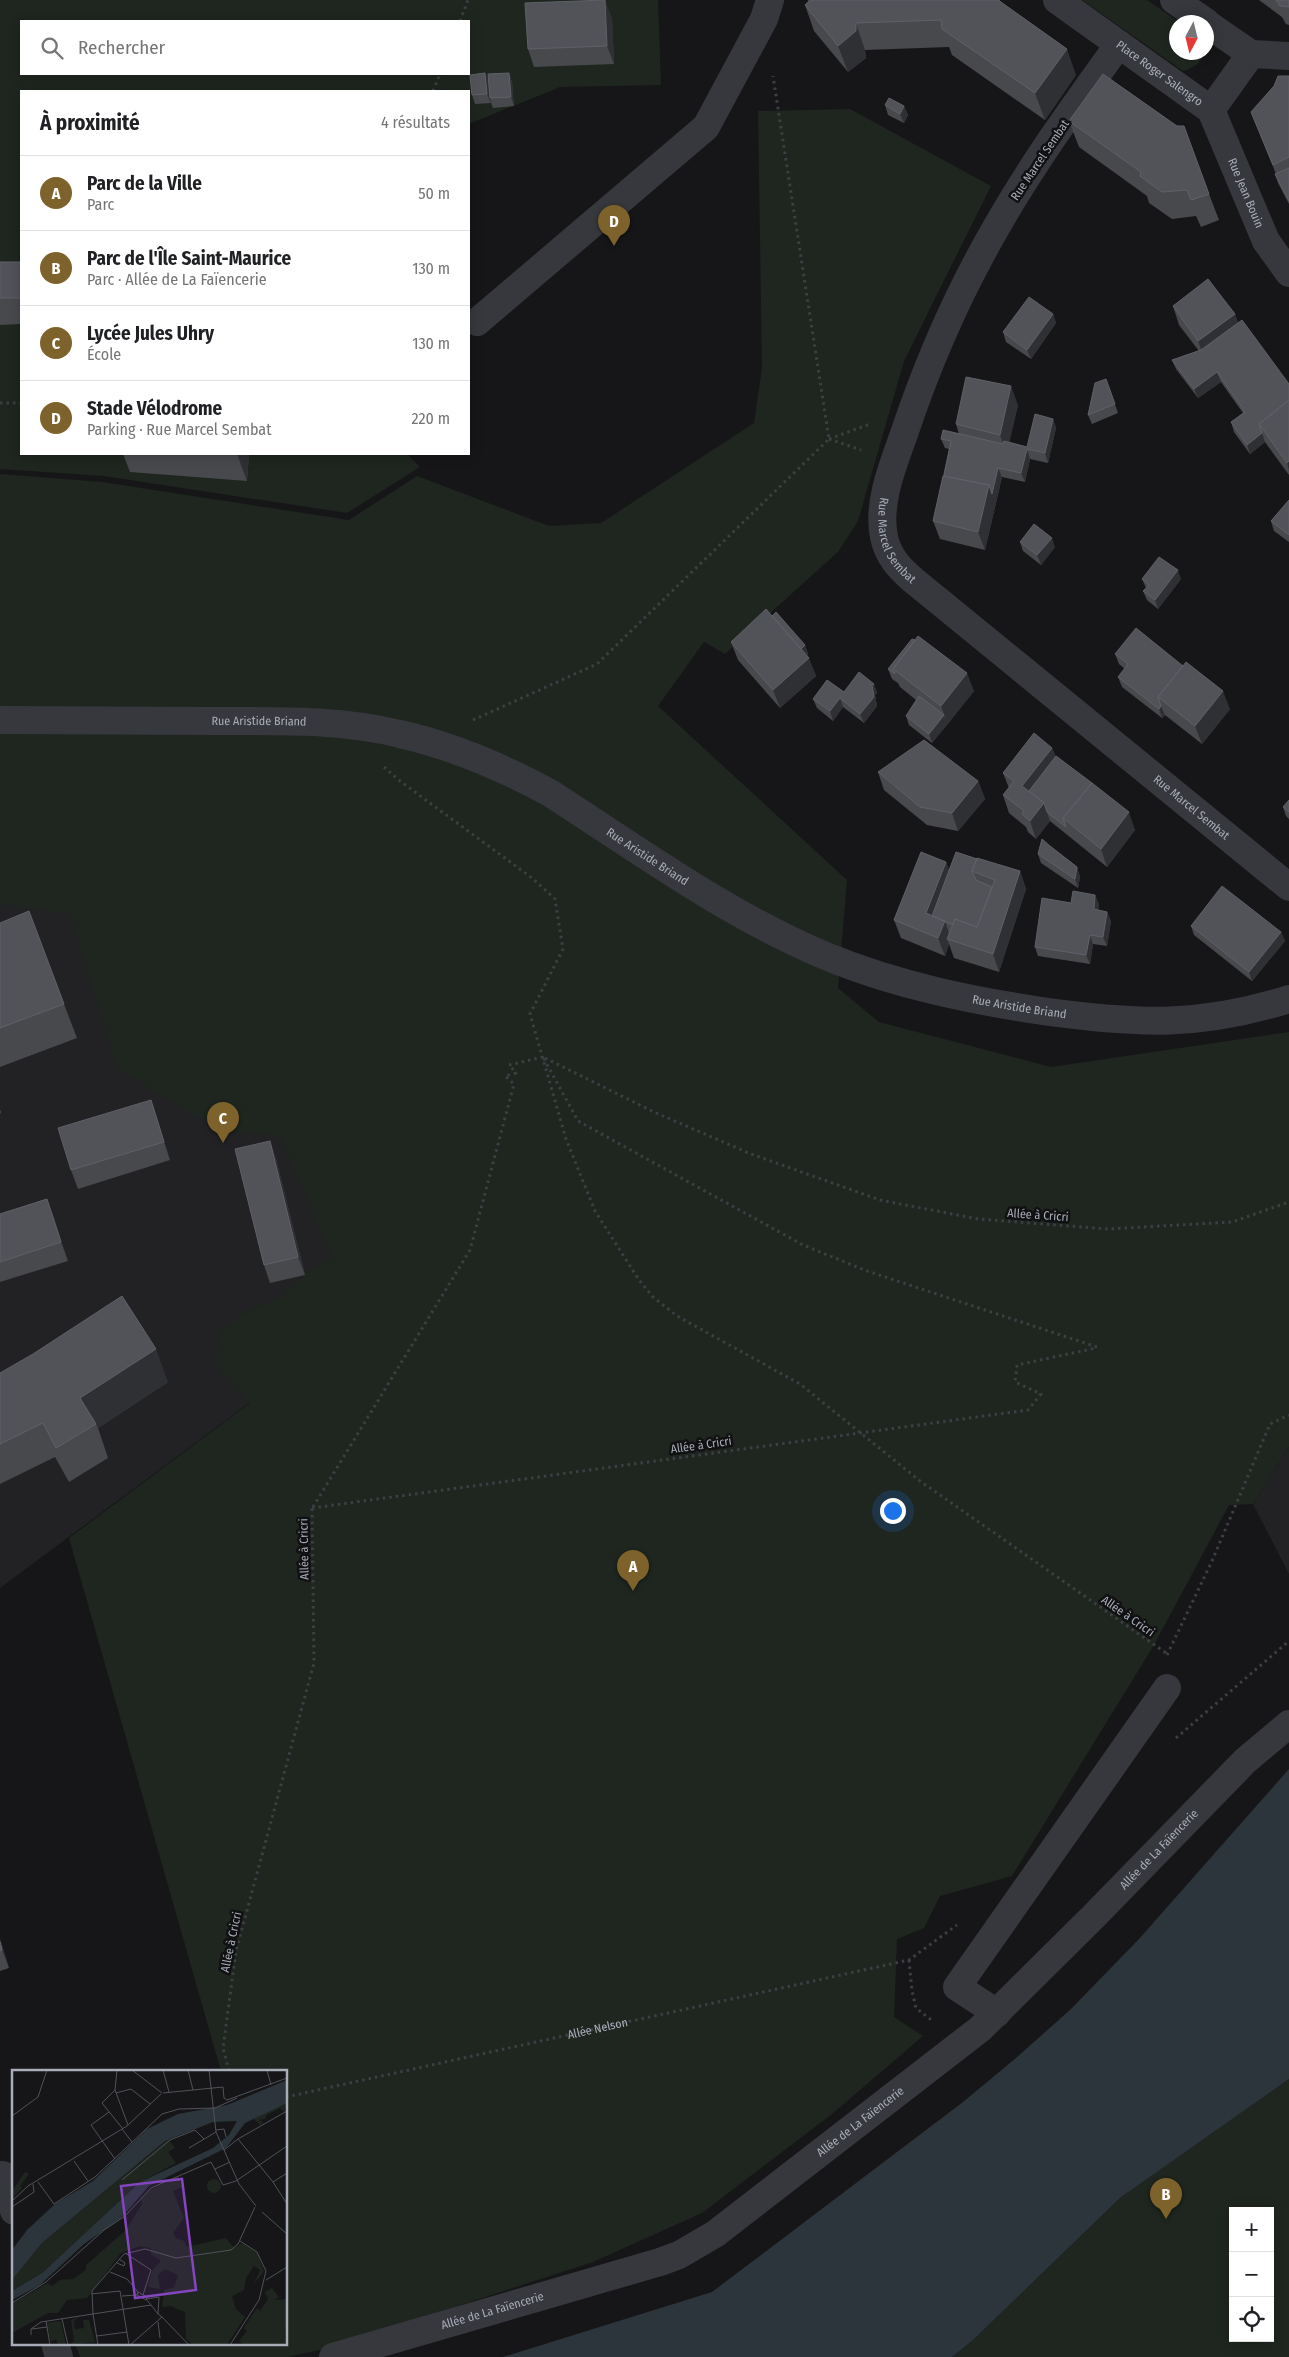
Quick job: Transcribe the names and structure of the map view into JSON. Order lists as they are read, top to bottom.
{
  "streets": {
    "street": [
      "Place Roger Salengro",
      "Rue Marcel Sembat",
      "Rue Jean Bouin",
      "Rue Aristide Briand",
      "Allée de La Faïencerie"
    ],
    "path": ["Allée à Cricri", "Allée Nelson"]
  },
  "crossings": [
    ["Place Roger Salengro", "Rue Marcel Sembat"],
    ["Place Roger Salengro", "Rue Jean Bouin"]
  ],
  "north": "bottom",
  "page": {
    "search": "Rechercher",
    "heading": ["À proximité", "4 résultats"],
    "list": [
      {
        "mark": "A",
        "name": "Parc de la Ville",
        "note": "Parc",
        "value": "50 m"
      },
      {
        "mark": "B",
        "name": "Parc de l'Île Saint-Maurice",
        "note": "Parc · Allée de La Faïencerie",
        "value": "130 m"
      },
      {
        "mark": "C",
        "name": "Lycée Jules Uhry",
        "note": "École",
        "value": "130 m"
      },
      {
        "mark": "D",
        "name": "Stade Vélodrome",
        "note": "Parking · Rue Marcel Sembat",
        "value": "220 m"
      }
    ],
    "pins": [
      "D",
      "C",
      "A",
      "B"
    ],
    "map_buttons": ["+", "−"]
  }
}
